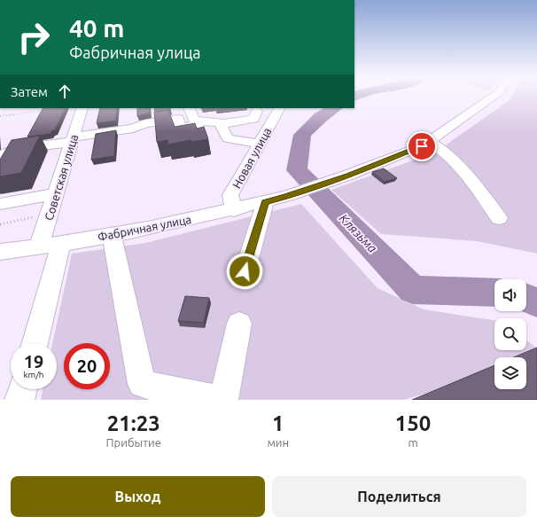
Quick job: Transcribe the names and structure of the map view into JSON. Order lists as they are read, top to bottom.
{
  "streets": {
    "street": ["Новая улица", "Советская улица", "Фабричная улица"]
  },
  "crossings": [
    ["Новая улица", "Фабричная улица"],
    ["Советская улица", "Фабричная улица"]
  ],
  "water": ["Клязьма"],
  "page": {
    "turn": ["40 m", "Фабричная улица"],
    "then": "Затем",
    "speed": "19 km/h",
    "limit": "20",
    "eta": [
      "21:23",
      "Прибытие",
      "1",
      "мин",
      "150",
      "m"
    ],
    "buttons": ["Выход", "Поделиться"]
  }
}
